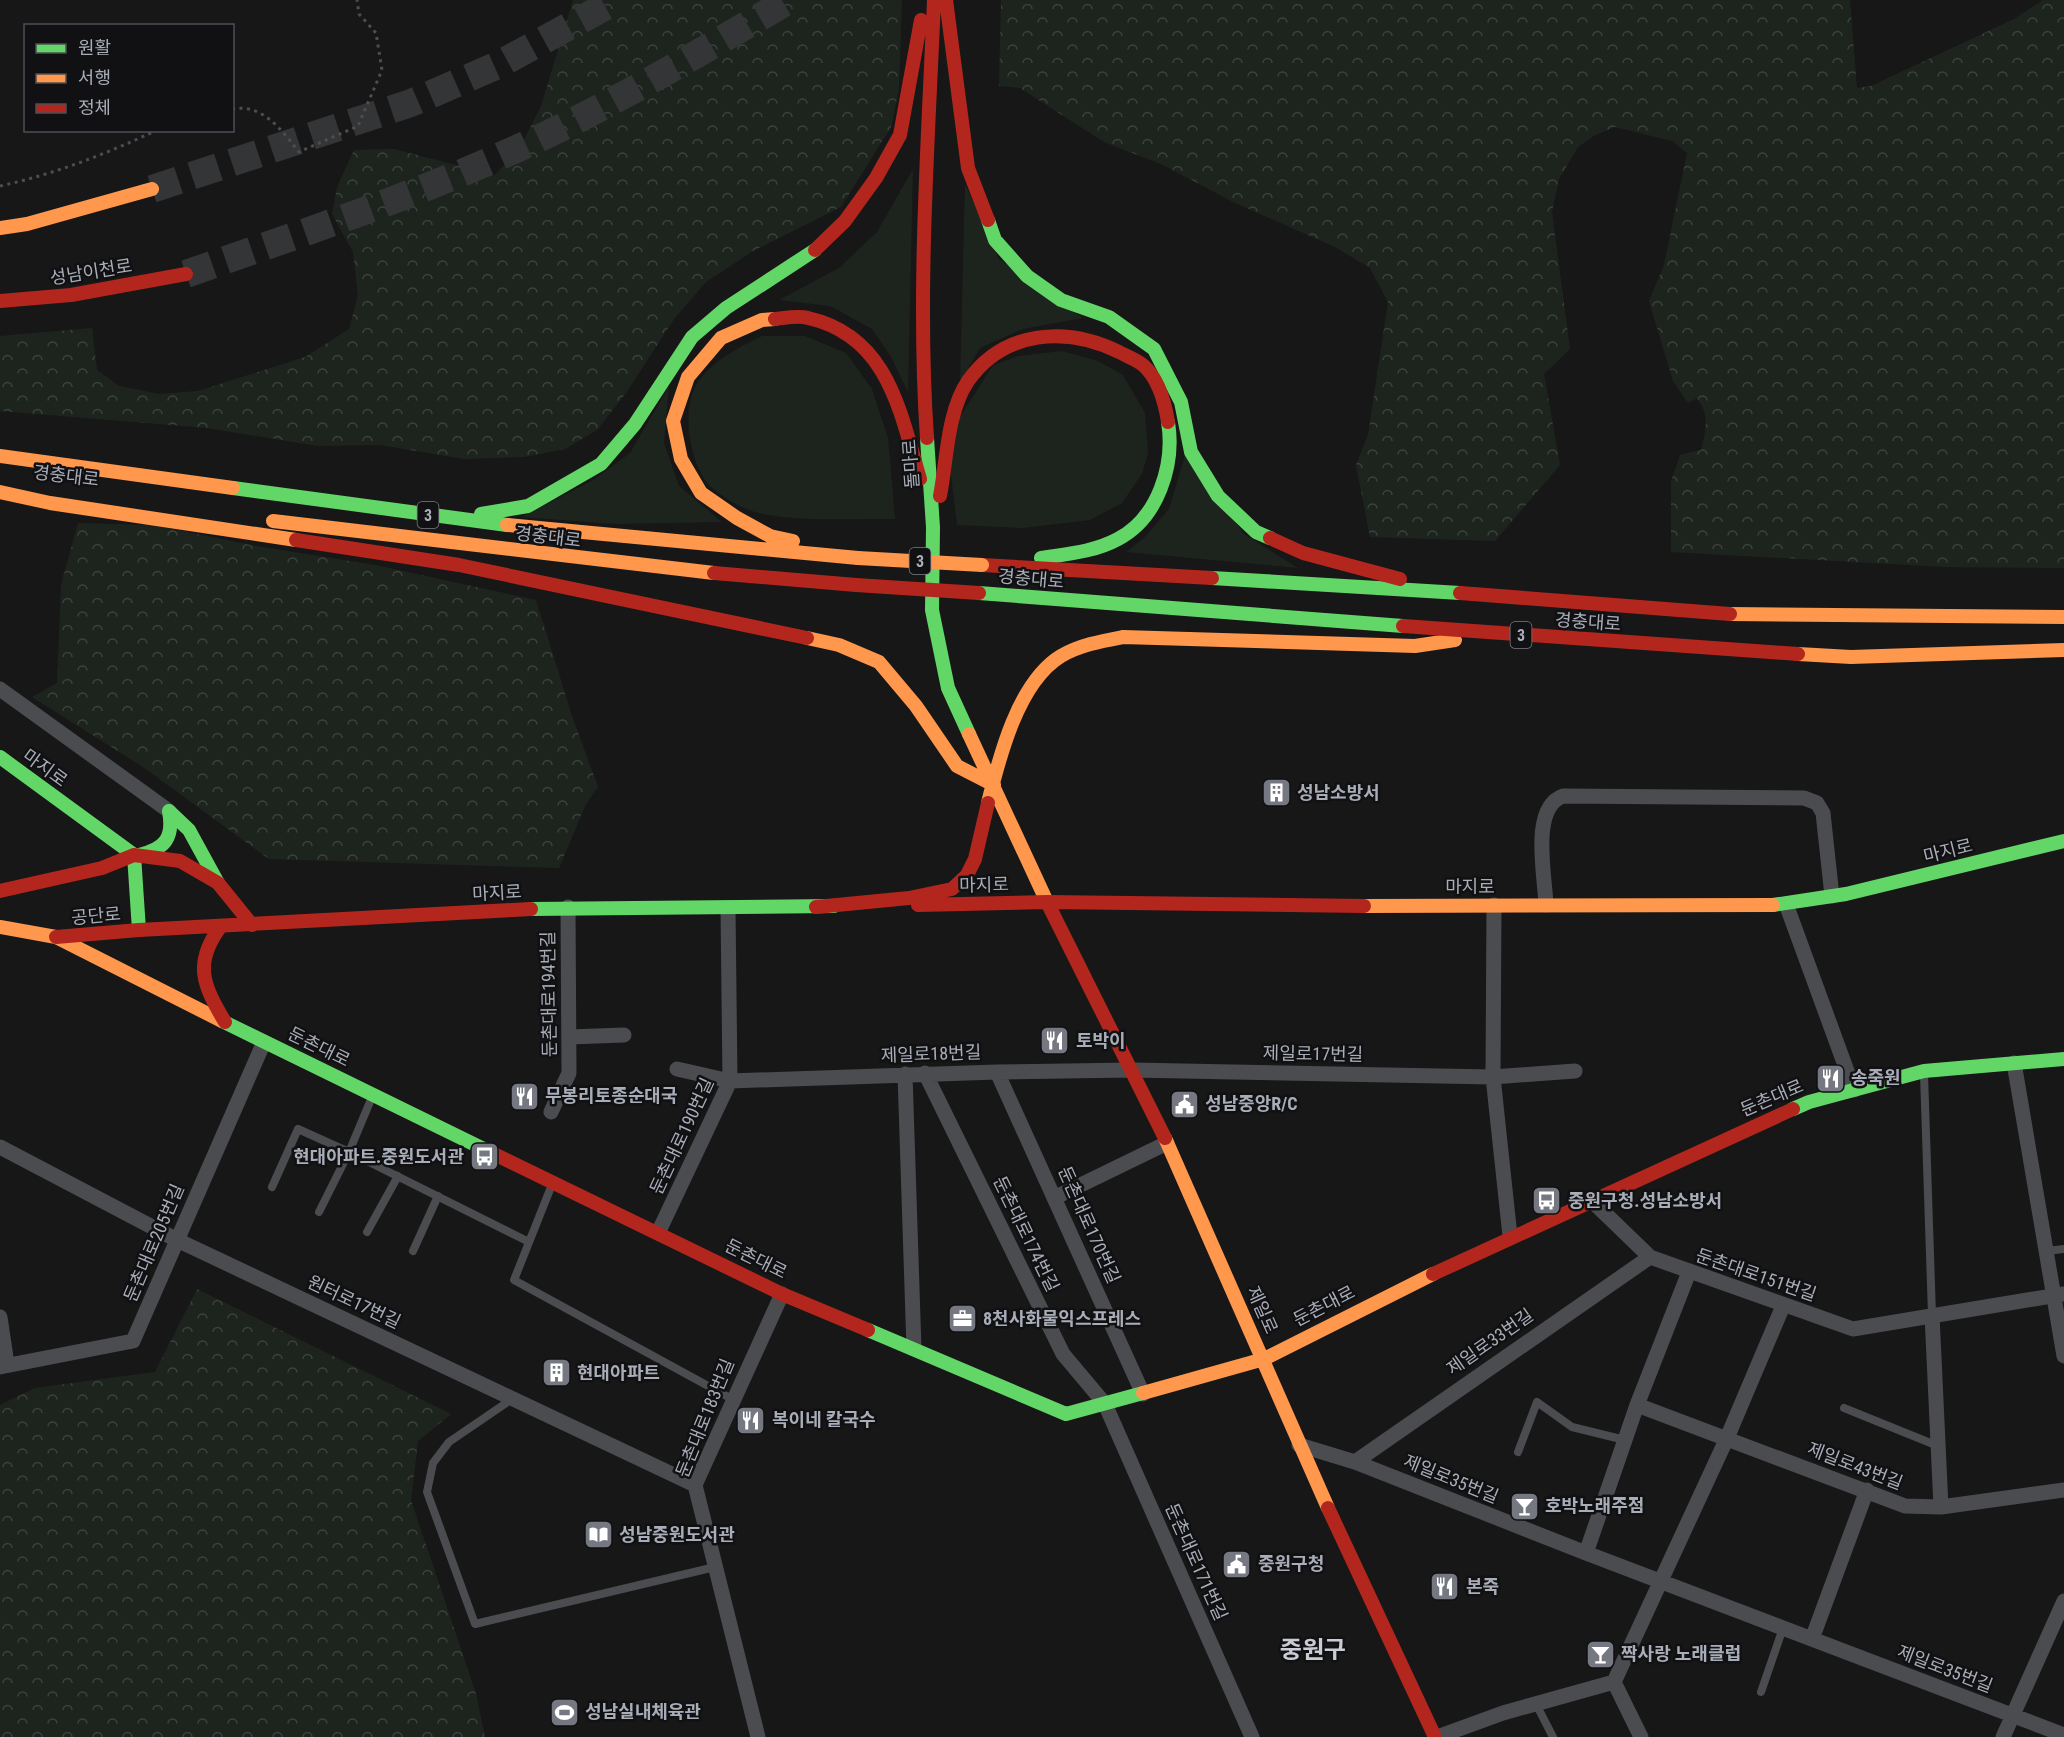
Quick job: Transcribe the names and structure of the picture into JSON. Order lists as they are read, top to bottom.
{
  "streets": {
    "main road": [
      "성남이천로",
      "돌마로",
      "경충대로",
      "3",
      "마지로",
      "공단로",
      "둔촌대로",
      "제일로"
    ],
    "street": [
      "둔촌대로194번길",
      "제일로18번길",
      "제일로17번길",
      "둔촌대로190번길",
      "둔촌대로170번길",
      "둔촌대로174번길",
      "둔촌대로205번길",
      "둔촌대로151번길",
      "원터로17번길",
      "제일로33번길",
      "둔촌대로183번길",
      "제일로43번길",
      "제일로35번길",
      "둔촌대로171번길"
    ]
  },
  "crossings": [
    ["돌마로", "마지로"],
    ["돌마로", "제일로"],
    ["마지로", "공단로"],
    ["마지로", "둔촌대로194번길"],
    ["마지로", "둔촌대로190번길"],
    ["마지로", "제일로"],
    ["공단로", "둔촌대로"],
    ["둔촌대로", "둔촌대로190번길"],
    ["둔촌대로", "둔촌대로170번길"],
    ["둔촌대로", "둔촌대로174번길"],
    ["둔촌대로", "둔촌대로205번길"],
    ["둔촌대로", "둔촌대로151번길"],
    ["둔촌대로", "제일로"],
    ["둔촌대로", "둔촌대로183번길"],
    ["둔촌대로", "둔촌대로171번길"],
    ["제일로18번길", "제일로17번길"],
    ["제일로18번길", "둔촌대로190번길"],
    ["제일로18번길", "둔촌대로170번길"],
    ["제일로18번길", "둔촌대로174번길"],
    ["제일로18번길", "제일로"],
    ["제일로17번길", "제일로"],
    ["둔촌대로174번길", "둔촌대로171번길"],
    ["둔촌대로205번길", "원터로17번길"],
    ["둔촌대로151번길", "제일로33번길"],
    ["원터로17번길", "둔촌대로183번길"],
    ["제일로", "제일로35번길"],
    ["제일로33번길", "제일로35번길"]
  ],
  "districts": ["중원구"],
  "places": {
    "building": ["성남소방서", "현대아파트"],
    "restaurant": [
      "토박이",
      "송죽원",
      "무봉리토종순대국",
      "복이네 칼국수",
      "본죽"
    ],
    "public building": ["성남중앙R/C", "중원구청"],
    "bus stop": ["현대아파트.중원도서관", "중원구청.성남소방서"],
    "office": ["8천사화물익스프레스"],
    "bar": ["호박노래주점", "짝사랑 노래클럽"],
    "library": ["성남중원도서관"],
    "sports": ["성남실내체육관"]
  },
  "legend": ["원활", "서행", "정체"]
}
